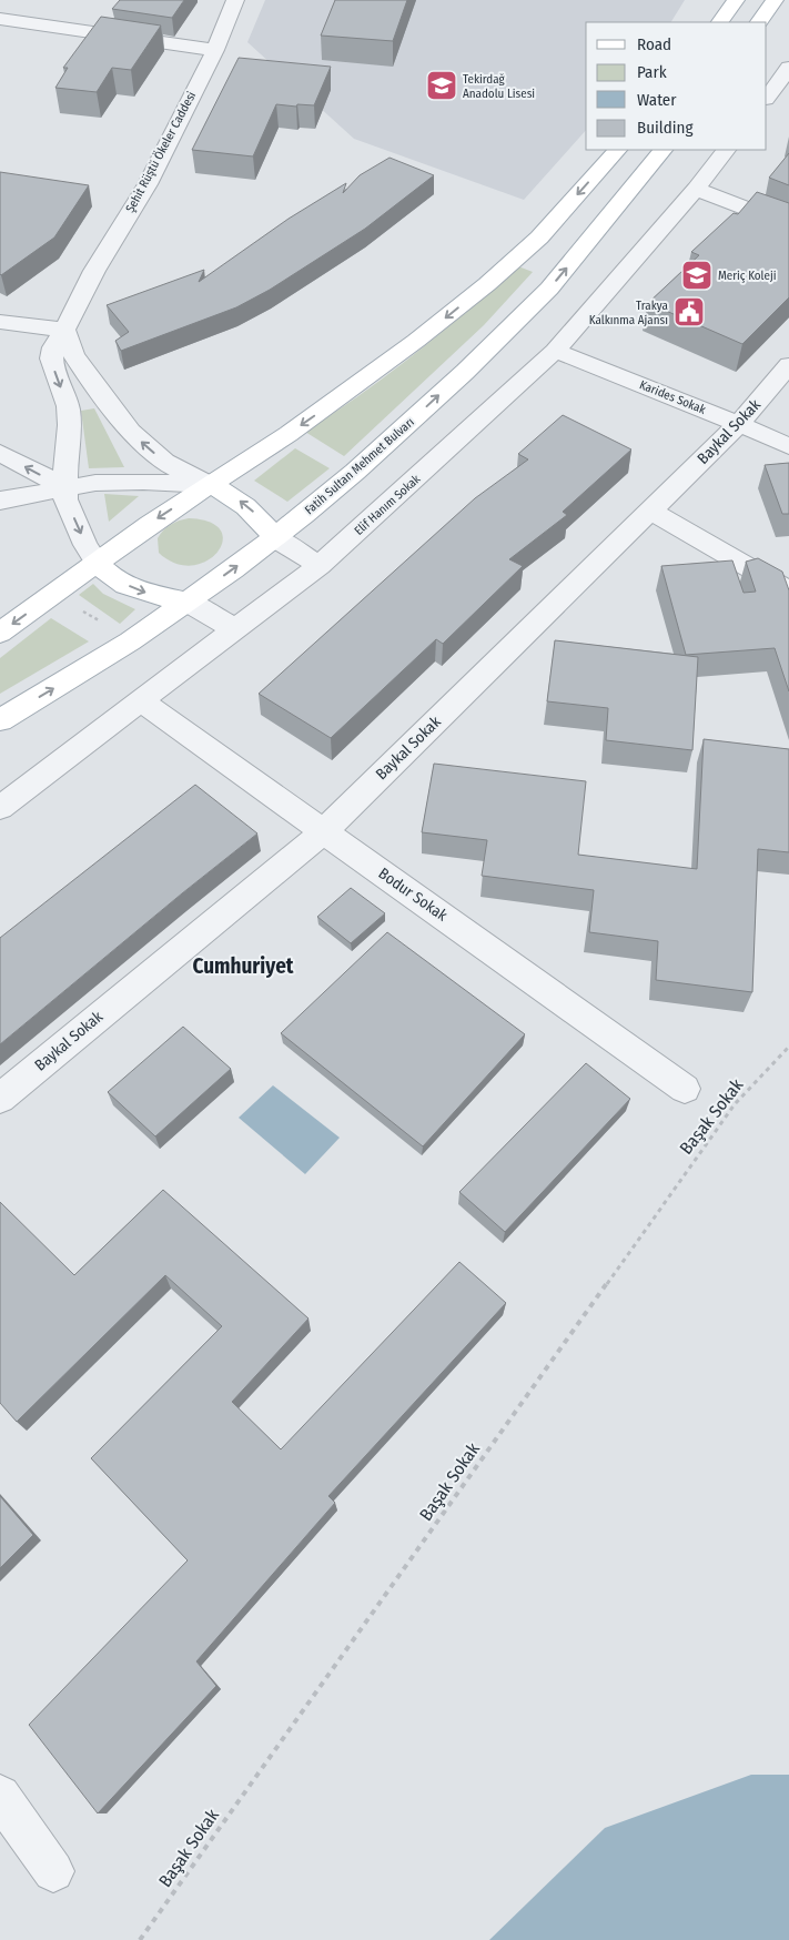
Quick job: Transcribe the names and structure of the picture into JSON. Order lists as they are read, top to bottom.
{
  "streets": {
    "main road": ["Fatih Sultan Mehmet Bulvarı"],
    "street": [
      "Şehit Rüştü Ökeler Caddesi",
      "Karides Sokak",
      "Baykal Sokak",
      "Elif Hanım Sokak",
      "Bodur Sokak"
    ],
    "path": ["Başak Sokak"]
  },
  "crossings": [
    ["Karides Sokak", "Baykal Sokak"],
    ["Karides Sokak", "Elif Hanım Sokak"],
    ["Baykal Sokak", "Bodur Sokak"],
    ["Elif Hanım Sokak", "Bodur Sokak"]
  ],
  "one_way": ["Şehit Rüştü Ökeler Caddesi"],
  "districts": ["Cumhuriyet"],
  "places": {
    "school or university": ["Tekirdağ Anadolu Lisesi", "Meriç Koleji"],
    "public building": ["Trakya Kalkınma Ajansı"]
  },
  "legend": [
    "Road",
    "Park",
    "Water",
    "Building"
  ]
}
